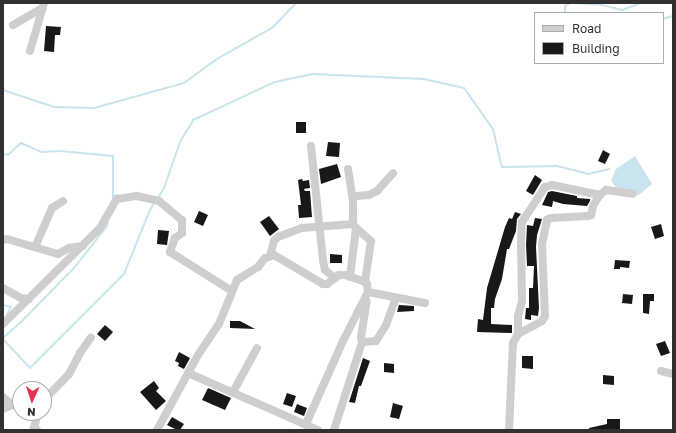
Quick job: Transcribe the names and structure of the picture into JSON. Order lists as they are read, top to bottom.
{
  "legend": ["Road", "Building"],
  "north": "bottom"
}
